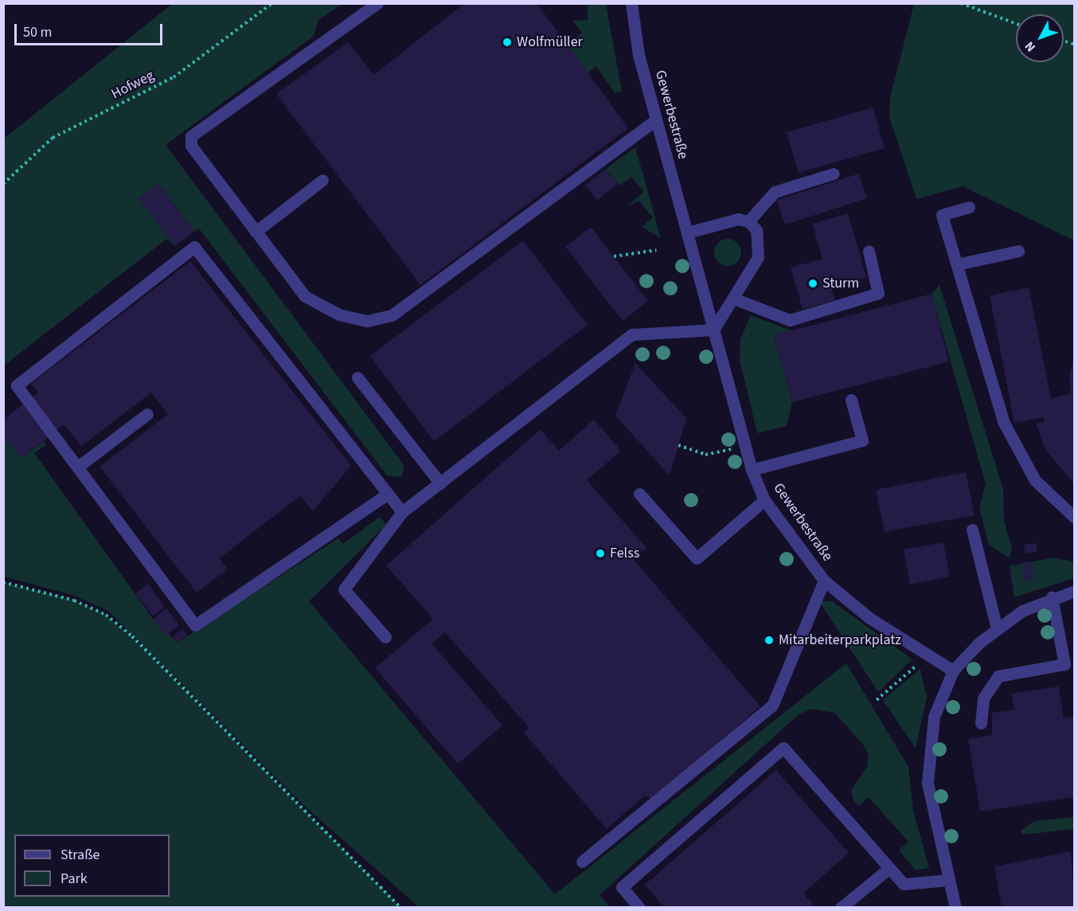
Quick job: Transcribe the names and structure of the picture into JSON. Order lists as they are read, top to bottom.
{
  "streets": {
    "street": ["Gewerbestraße"],
    "path": ["Hofweg"]
  },
  "places": [
    "Wolfmüller",
    "Sturm",
    "Felss",
    "Mitarbeiterparkplatz"
  ],
  "legend": ["Straße", "Park"],
  "scale_bar": "50 m",
  "north": "bottom left"
}
